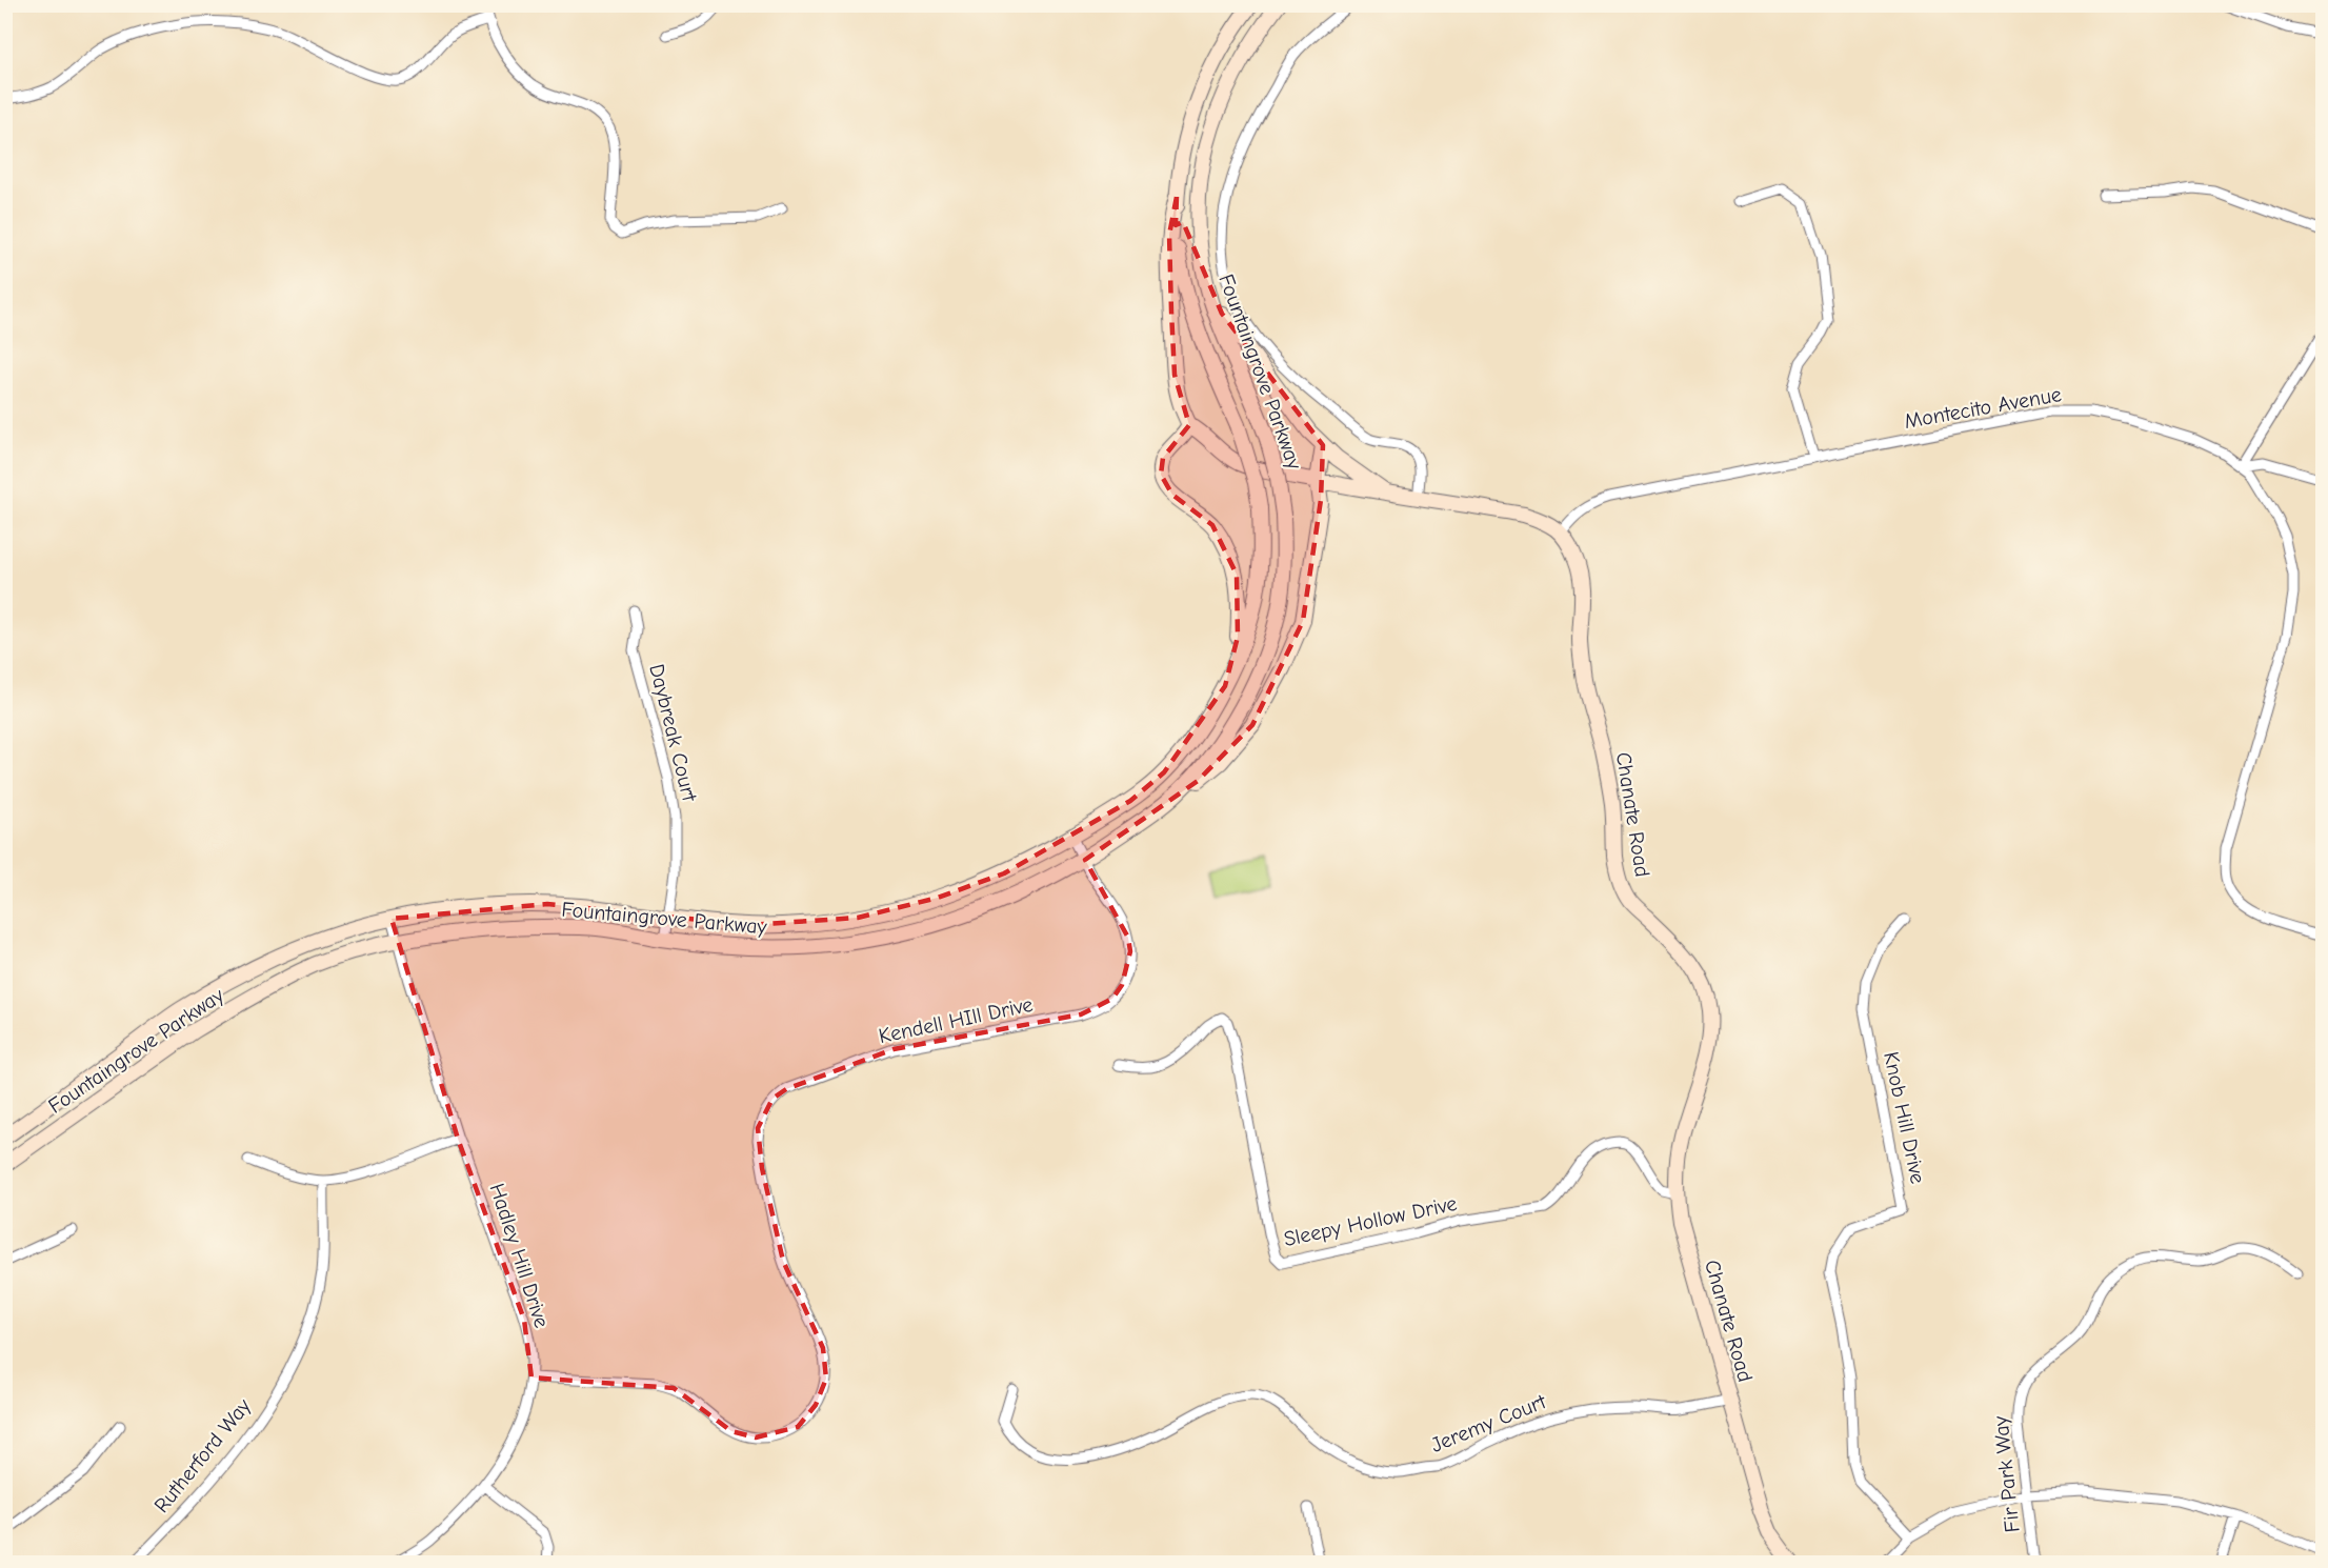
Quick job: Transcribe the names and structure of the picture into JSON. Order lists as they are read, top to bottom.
{
  "streets": {
    "main road": ["Fountaingrove Parkway", "Chanate Road"],
    "street": [
      "Montecito Avenue",
      "Daybreak Court",
      "Kendell HIll Drive",
      "Knob Hill Drive",
      "Sleepy Hollow Drive",
      "Hadley Hill Drive",
      "Jeremy Court",
      "Rutherford Way",
      "Fir Park Way"
    ]
  },
  "crossings": [
    ["Fountaingrove Parkway", "Daybreak Court"],
    ["Fountaingrove Parkway", "Kendell HIll Drive"],
    ["Fountaingrove Parkway", "Hadley Hill Drive"],
    ["Montecito Avenue", "Chanate Road"],
    ["Chanate Road", "Sleepy Hollow Drive"],
    ["Chanate Road", "Jeremy Court"],
    ["Kendell HIll Drive", "Hadley Hill Drive"]
  ]
}
